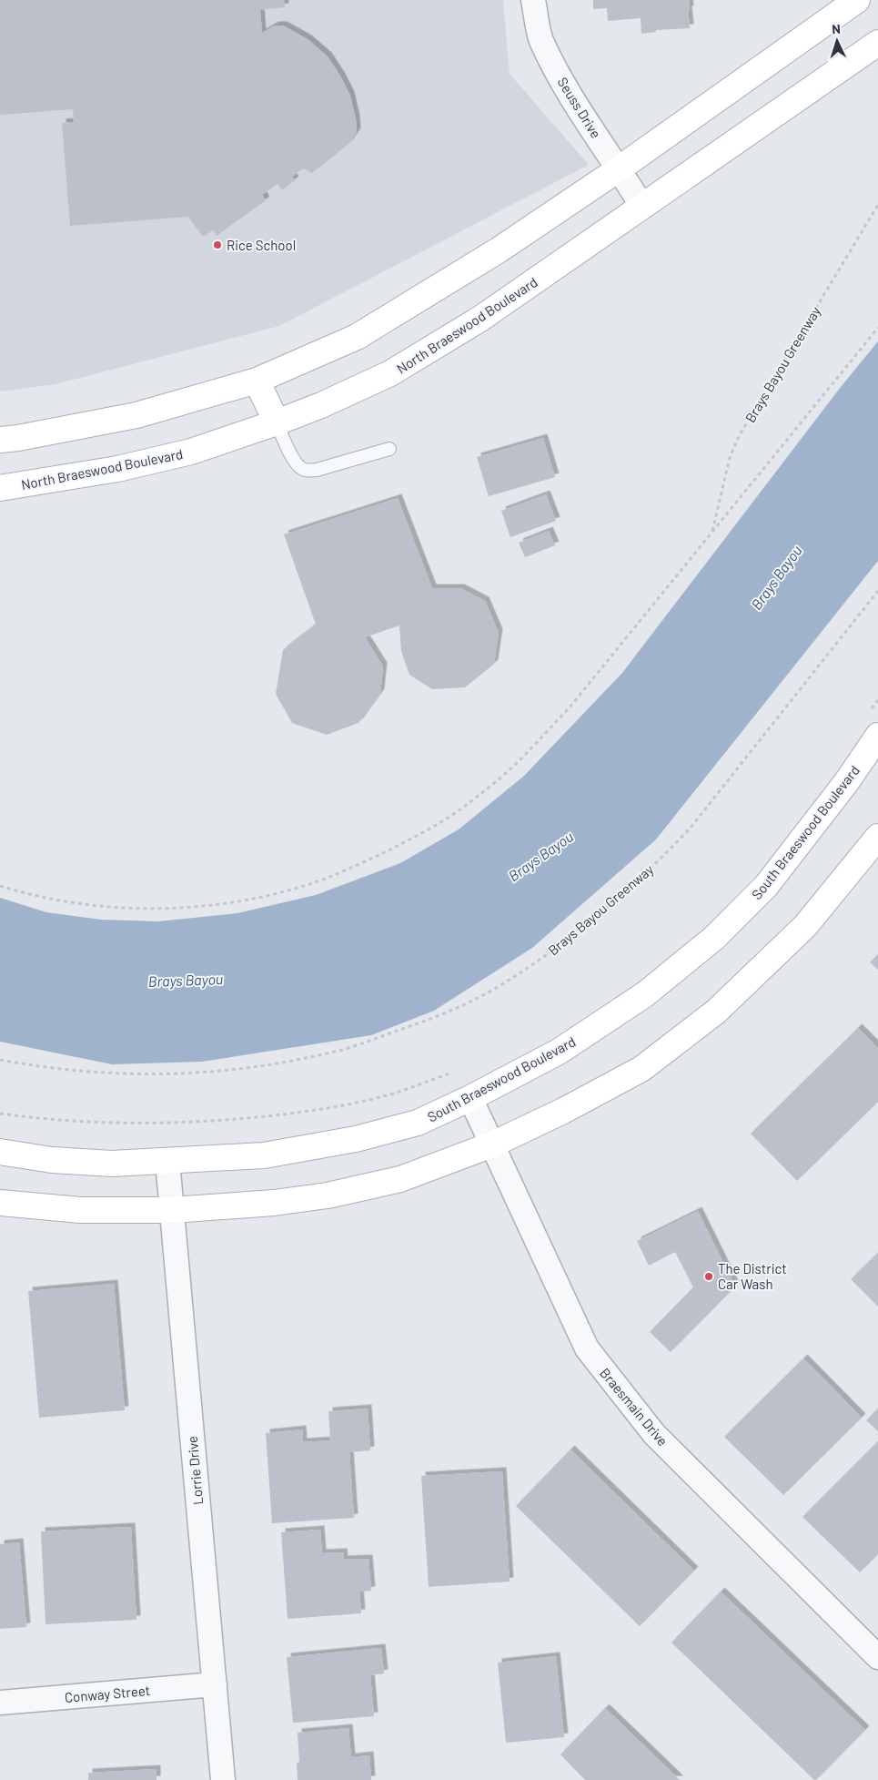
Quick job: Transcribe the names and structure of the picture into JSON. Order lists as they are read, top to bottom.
{
  "streets": {
    "main road": ["North Braeswood Boulevard", "South Braeswood Boulevard"],
    "street": [
      "Seuss Drive",
      "Braesmain Drive",
      "Lorrie Drive",
      "Conway Street"
    ],
    "path": ["Brays Bayou Greenway"]
  },
  "crossings": [
    ["Seuss Drive", "North Braeswood Boulevard"],
    ["South Braeswood Boulevard", "Braesmain Drive"],
    ["South Braeswood Boulevard", "Lorrie Drive"],
    ["Lorrie Drive", "Conway Street"]
  ],
  "water": ["Brays Bayou"],
  "places": ["Rice School", "The District Car Wash"],
  "north": "top"
}
